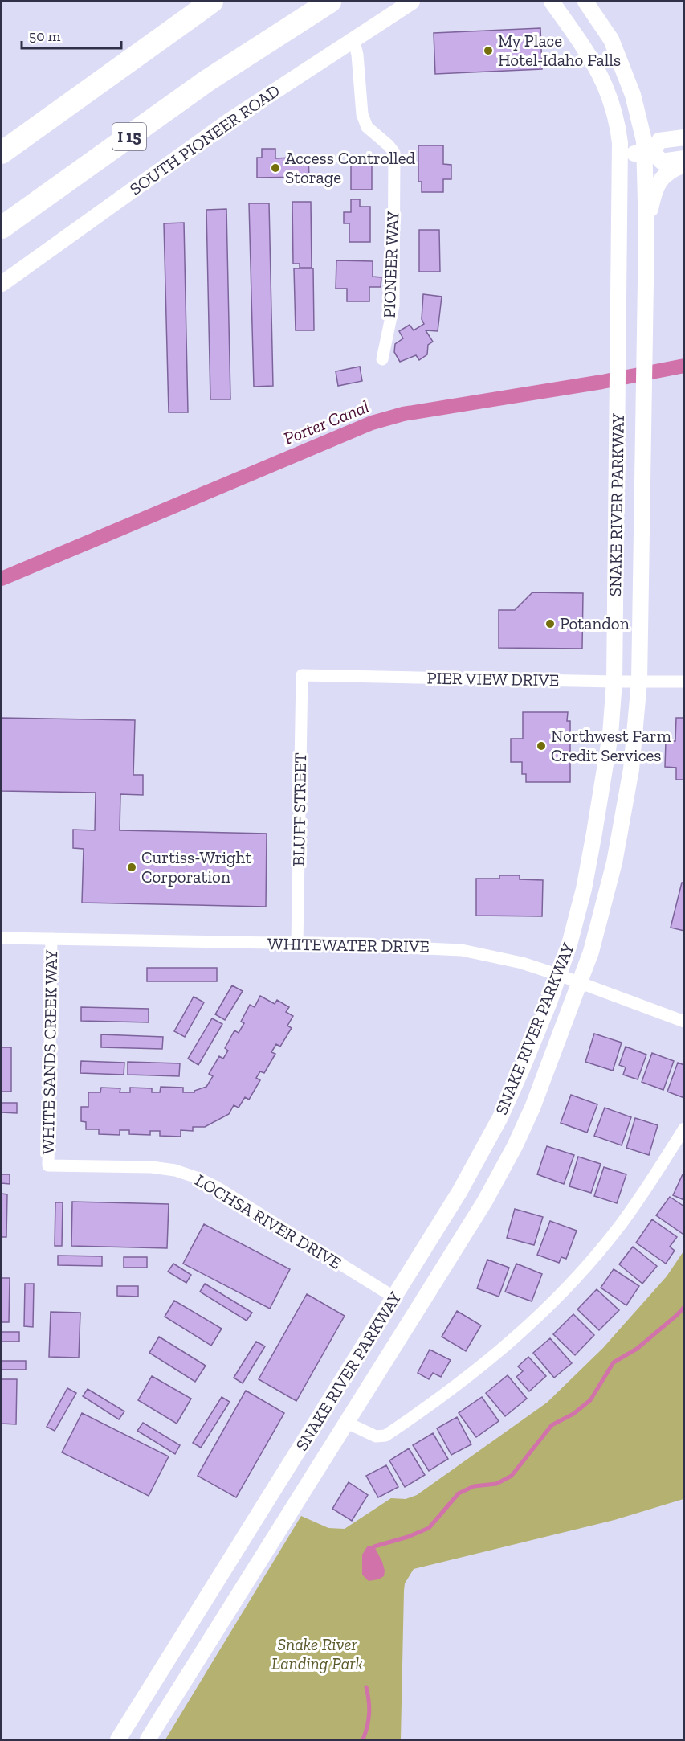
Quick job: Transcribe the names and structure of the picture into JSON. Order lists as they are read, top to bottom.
{
  "streets": {
    "highway": ["I 15"],
    "street": [
      "SOUTH PIONEER ROAD",
      "PIONEER WAY",
      "SNAKE RIVER PARKWAY",
      "PIER VIEW DRIVE",
      "BLUFF STREET",
      "WHITEWATER DRIVE",
      "WHITE SANDS CREEK WAY",
      "LOCHSA RIVER DRIVE"
    ]
  },
  "crossings": [
    ["SOUTH PIONEER ROAD", "PIONEER WAY"],
    ["SNAKE RIVER PARKWAY", "PIER VIEW DRIVE"],
    ["SNAKE RIVER PARKWAY", "WHITEWATER DRIVE"],
    ["SNAKE RIVER PARKWAY", "LOCHSA RIVER DRIVE"],
    ["PIER VIEW DRIVE", "BLUFF STREET"],
    ["BLUFF STREET", "WHITEWATER DRIVE"],
    ["WHITEWATER DRIVE", "WHITE SANDS CREEK WAY"],
    ["WHITE SANDS CREEK WAY", "LOCHSA RIVER DRIVE"]
  ],
  "water": ["Porter Canal"],
  "parks": ["Snake River Landing Park"],
  "places": [
    "My Place Hotel-Idaho Falls",
    "Access Controlled Storage",
    "Potandon",
    "Northwest Farm Credit Services",
    "Curtiss-Wright Corporation"
  ],
  "scale_bar": "50 m"
}
